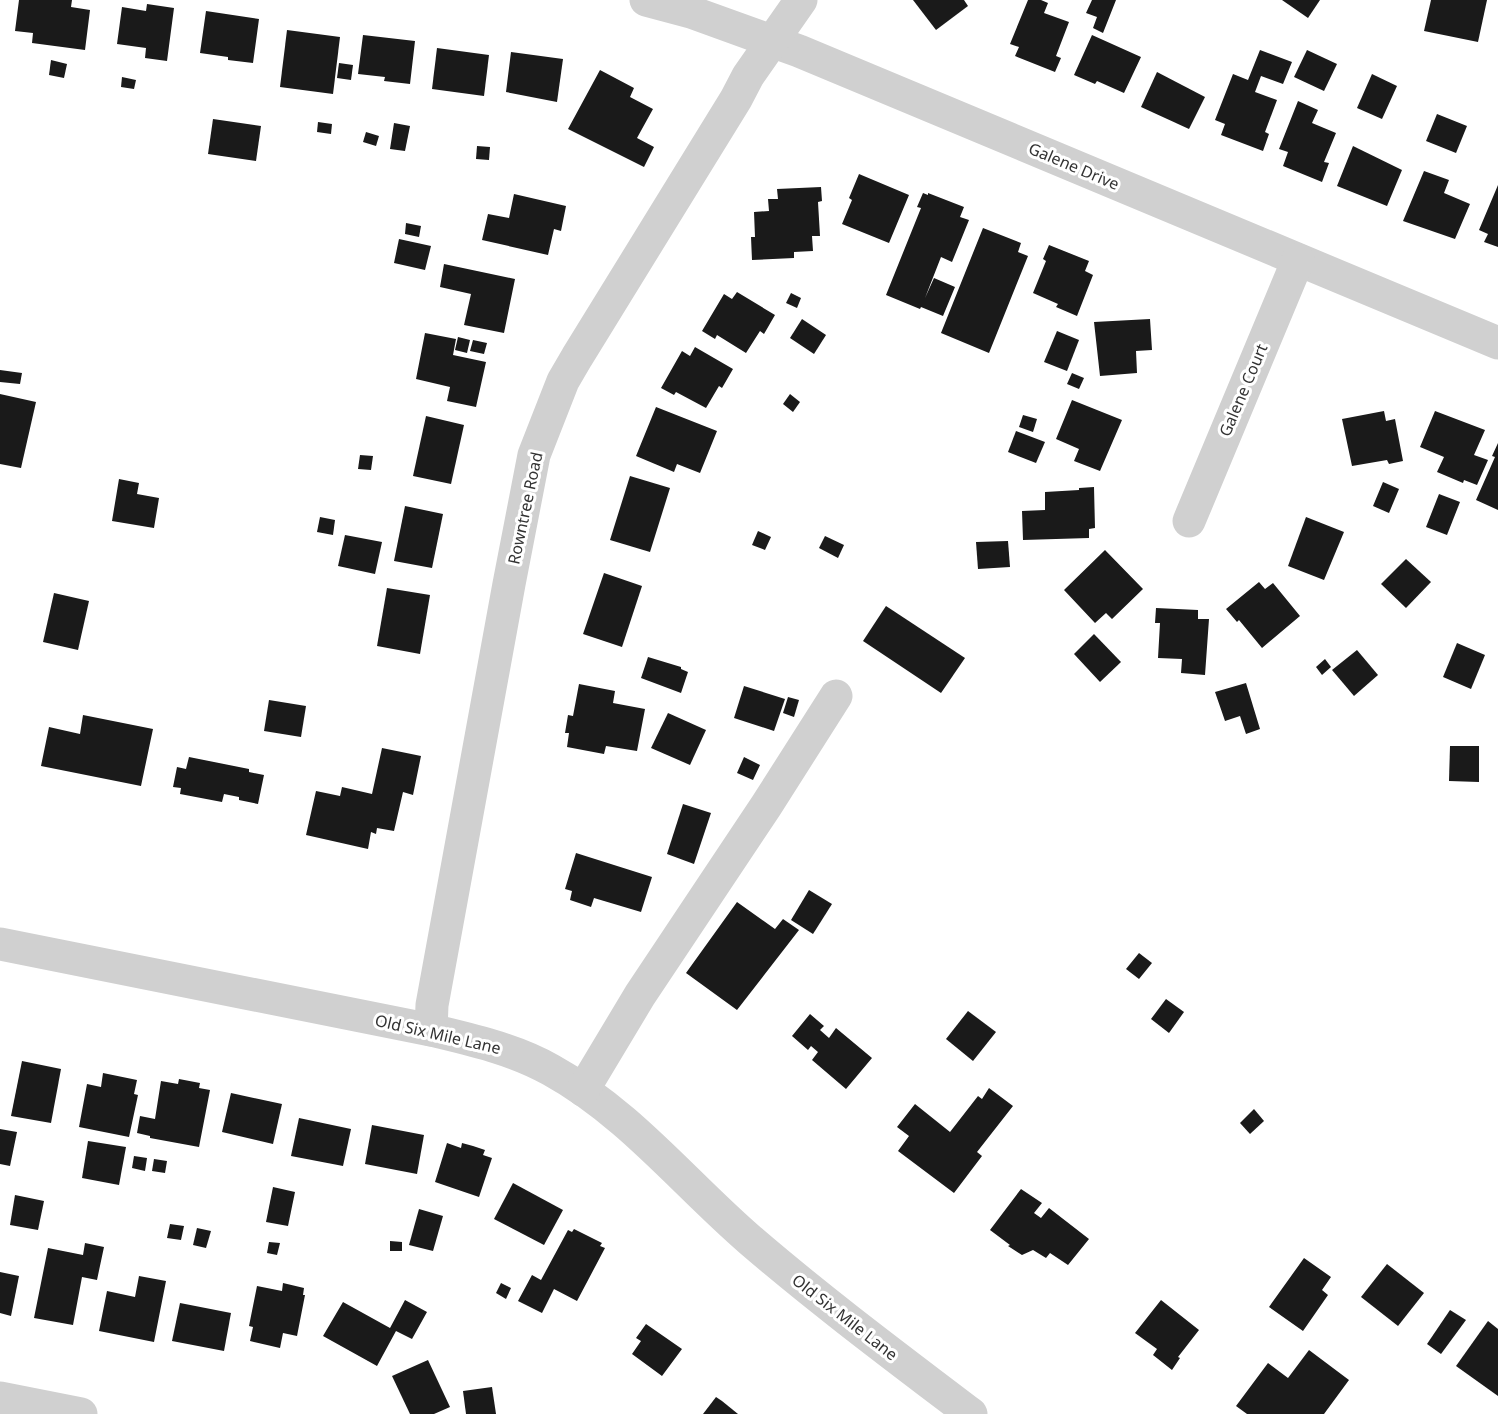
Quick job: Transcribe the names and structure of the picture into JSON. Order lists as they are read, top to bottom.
{
  "streets": {
    "street": [
      "Galene Drive",
      "Galene Court",
      "Rowntree Road",
      "Old Six Mile Lane"
    ]
  },
  "crossings": [
    ["Galene Drive", "Galene Court"],
    ["Galene Drive", "Rowntree Road"],
    ["Rowntree Road", "Old Six Mile Lane"]
  ]
}
